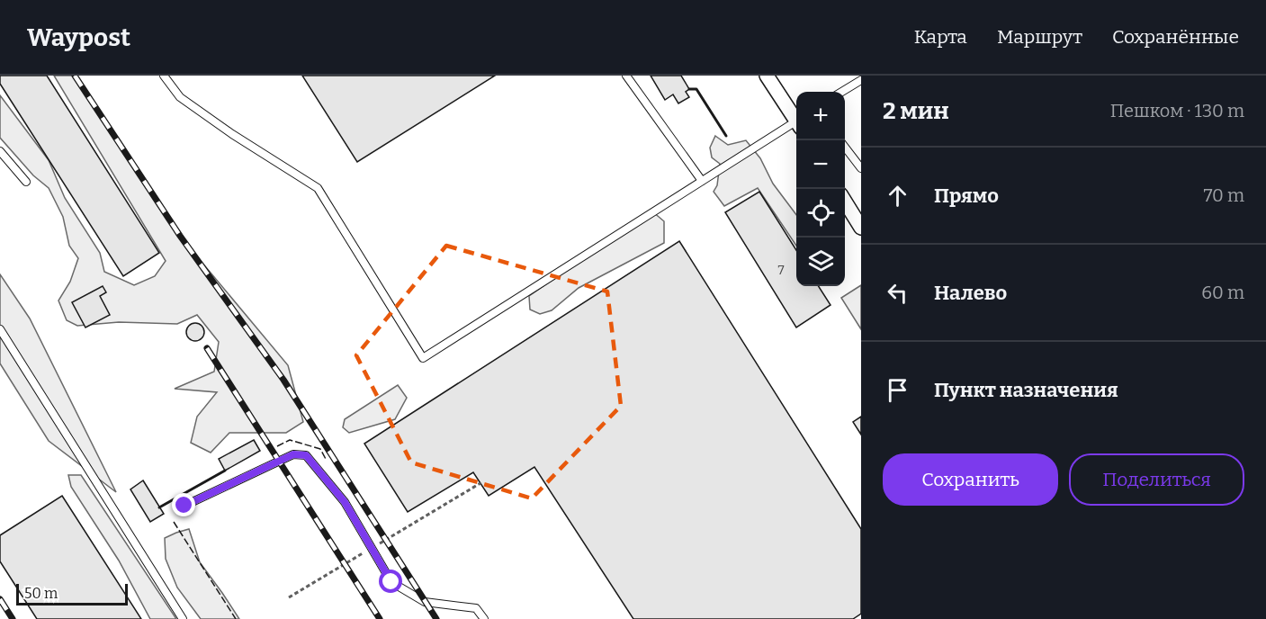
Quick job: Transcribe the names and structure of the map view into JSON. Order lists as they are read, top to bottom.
{
  "house_numbers": ["7"],
  "scale_bar": "50 m",
  "page": {
    "header": "Waypost",
    "nav": ["Карта", "Маршрут", "Сохранённые"],
    "heading": ["2 мин", "Пешком · 130 m"],
    "map_buttons": ["+", "−"],
    "list": [
      ["Прямо", "70 m"],
      ["Налево", "60 m"],
      "Пункт назначения"
    ],
    "buttons": ["Сохранить", "Поделиться"],
    "scale": "50 m"
  }
}
